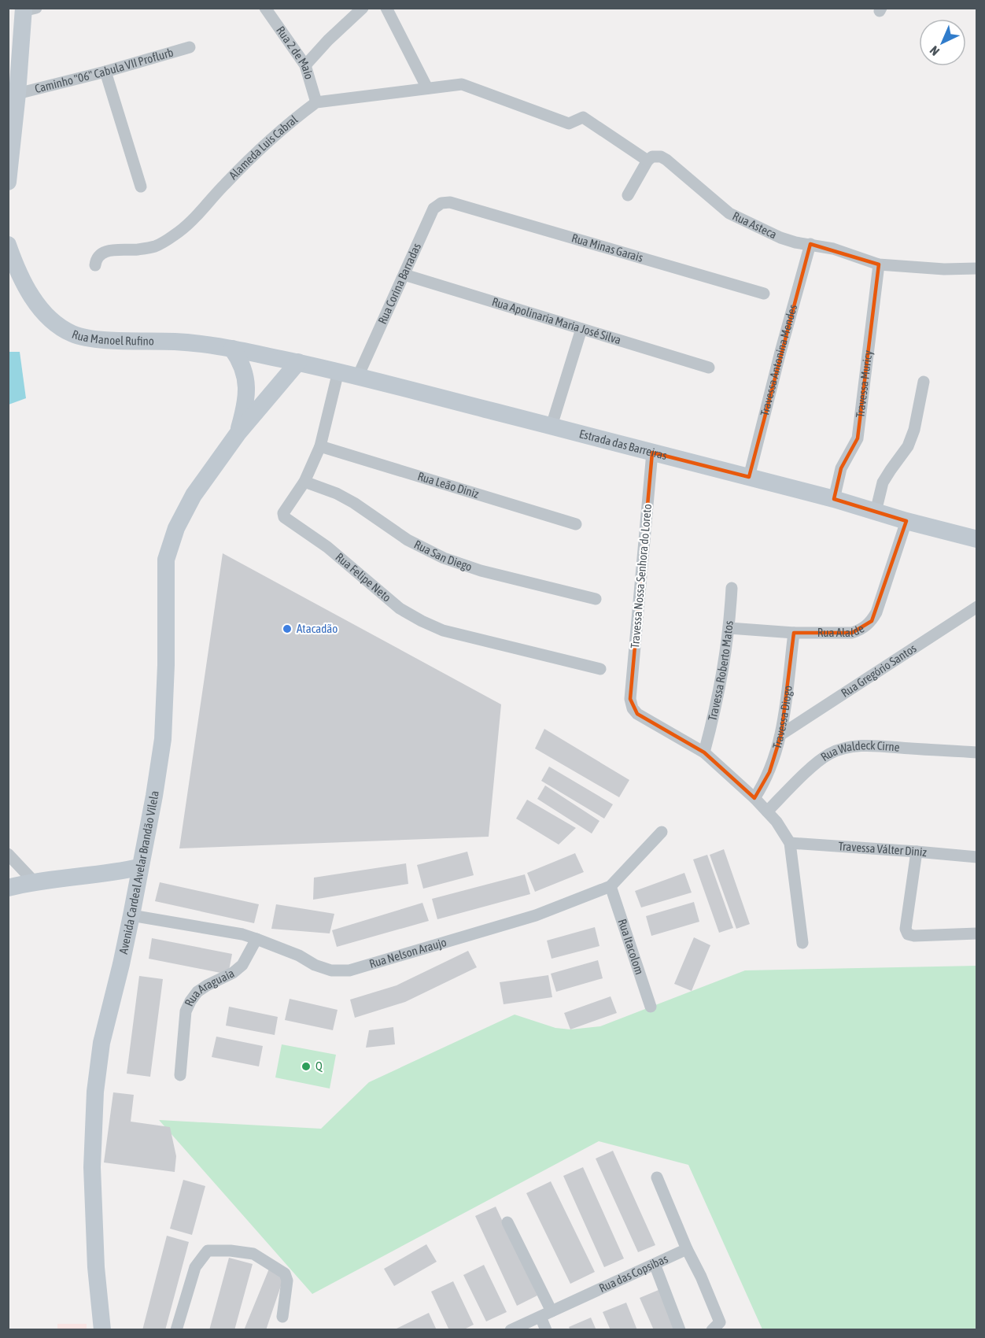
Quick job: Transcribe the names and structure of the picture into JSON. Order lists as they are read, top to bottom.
{
  "streets": {
    "main road": ["Rua Manoel Rufino", "Estrada das Barreiras", "Avenida Cardeal Avelar Brandão Vilela"],
    "street": [
      "Rua 2 de Maio",
      "Caminho \"06\" Cabula VII Proflurb",
      "Alameda Luis Cabral",
      "Rua Asteca",
      "Rua Minas Garais",
      "Rua Corina Barradas",
      "Rua Apolinaria Maria José Silva",
      "Travessa Antonina Mendes",
      "Travessa Muricy",
      "Rua Leão Diniz",
      "Rua San Diego",
      "Travessa Nossa Senhora do Loreto",
      "Rua Felipe Neto",
      "Rua Alalde",
      "Travessa Roberto Matos",
      "Rua Gregório Santos",
      "Travessa Diogo",
      "Rua Waldeck Cirne",
      "Travessa Válter Diniz",
      "Rua Itacolom",
      "Rua Nelson Araujo",
      "Rua Araguaia",
      "Rua das Copsibas"
    ]
  },
  "crossings": [
    ["Rua 2 de Maio", "Alameda Luis Cabral"],
    ["Rua Asteca", "Travessa Antonina Mendes"],
    ["Rua Asteca", "Travessa Muricy"],
    ["Rua Minas Garais", "Rua Corina Barradas"],
    ["Rua Corina Barradas", "Rua Apolinaria Maria José Silva"],
    ["Rua Corina Barradas", "Estrada das Barreiras"],
    ["Rua Manoel Rufino", "Estrada das Barreiras"],
    ["Rua Manoel Rufino", "Avenida Cardeal Avelar Brandão Vilela"],
    ["Travessa Antonina Mendes", "Estrada das Barreiras"],
    ["Travessa Muricy", "Estrada das Barreiras"],
    ["Estrada das Barreiras", "Travessa Nossa Senhora do Loreto"],
    ["Estrada das Barreiras", "Rua Felipe Neto"],
    ["Estrada das Barreiras", "Rua Alalde"],
    ["Estrada das Barreiras", "Avenida Cardeal Avelar Brandão Vilela"],
    ["Rua Leão Diniz", "Rua Felipe Neto"],
    ["Rua San Diego", "Rua Felipe Neto"],
    ["Travessa Nossa Senhora do Loreto", "Travessa Roberto Matos"],
    ["Rua Alalde", "Travessa Roberto Matos"],
    ["Rua Alalde", "Travessa Diogo"],
    ["Rua Gregório Santos", "Travessa Diogo"],
    ["Avenida Cardeal Avelar Brandão Vilela", "Rua Nelson Araujo"],
    ["Rua Itacolom", "Rua Nelson Araujo"],
    ["Rua Nelson Araujo", "Rua Araguaia"]
  ],
  "places": ["Atacadão", "Q"],
  "north": "bottom left"
}
